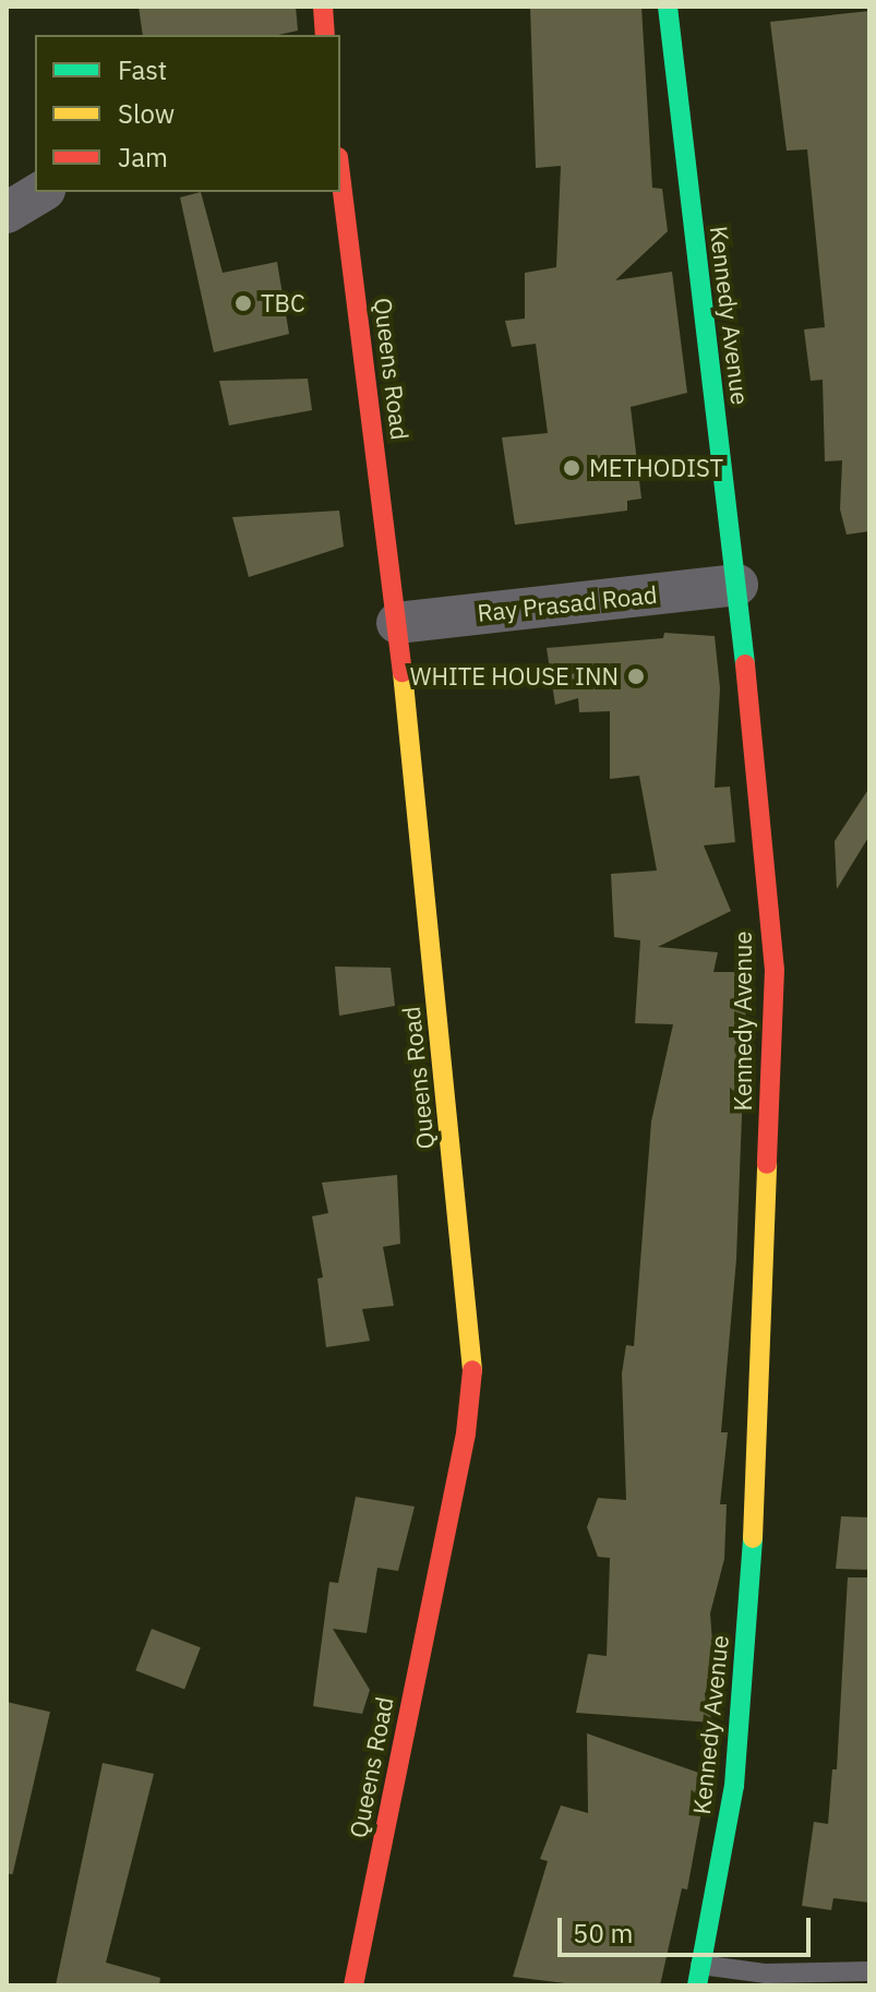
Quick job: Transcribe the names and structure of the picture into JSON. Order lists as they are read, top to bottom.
{
  "streets": {
    "street": ["Kennedy Avenue", "Queens Road", "Ray Prasad Road"]
  },
  "crossings": [
    ["Kennedy Avenue", "Ray Prasad Road"],
    ["Queens Road", "Ray Prasad Road"]
  ],
  "places": ["TBC", "METHODIST", "WHITE HOUSE INN"],
  "legend": ["Fast", "Slow", "Jam"],
  "scale_bar": "50 m"
}
